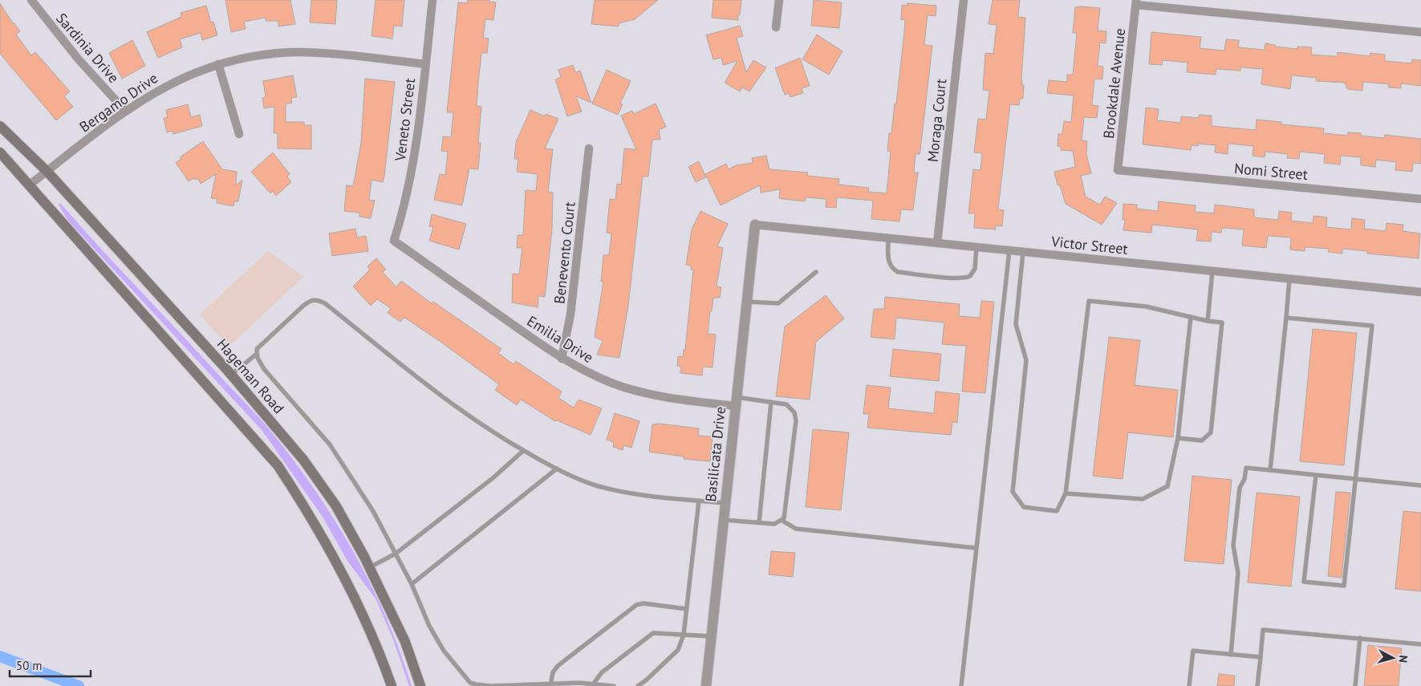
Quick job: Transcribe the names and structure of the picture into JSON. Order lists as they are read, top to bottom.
{
  "streets": {
    "main road": ["Hageman Road"],
    "street": [
      "Sardinia Drive",
      "Brookdale Avenue",
      "Bergamo Drive",
      "Veneto Street",
      "Moraga Court",
      "Nomi Street",
      "Victor Street",
      "Benevento Court",
      "Emilia Drive",
      "Basilicata Drive"
    ]
  },
  "crossings": [
    ["Sardinia Drive", "Bergamo Drive"],
    ["Brookdale Avenue", "Nomi Street"],
    ["Bergamo Drive", "Veneto Street"],
    ["Bergamo Drive", "Hageman Road"],
    ["Veneto Street", "Emilia Drive"],
    ["Moraga Court", "Victor Street"],
    ["Victor Street", "Basilicata Drive"],
    ["Benevento Court", "Emilia Drive"],
    ["Emilia Drive", "Basilicata Drive"]
  ],
  "scale_bar": "50 m",
  "north": "right"
}
